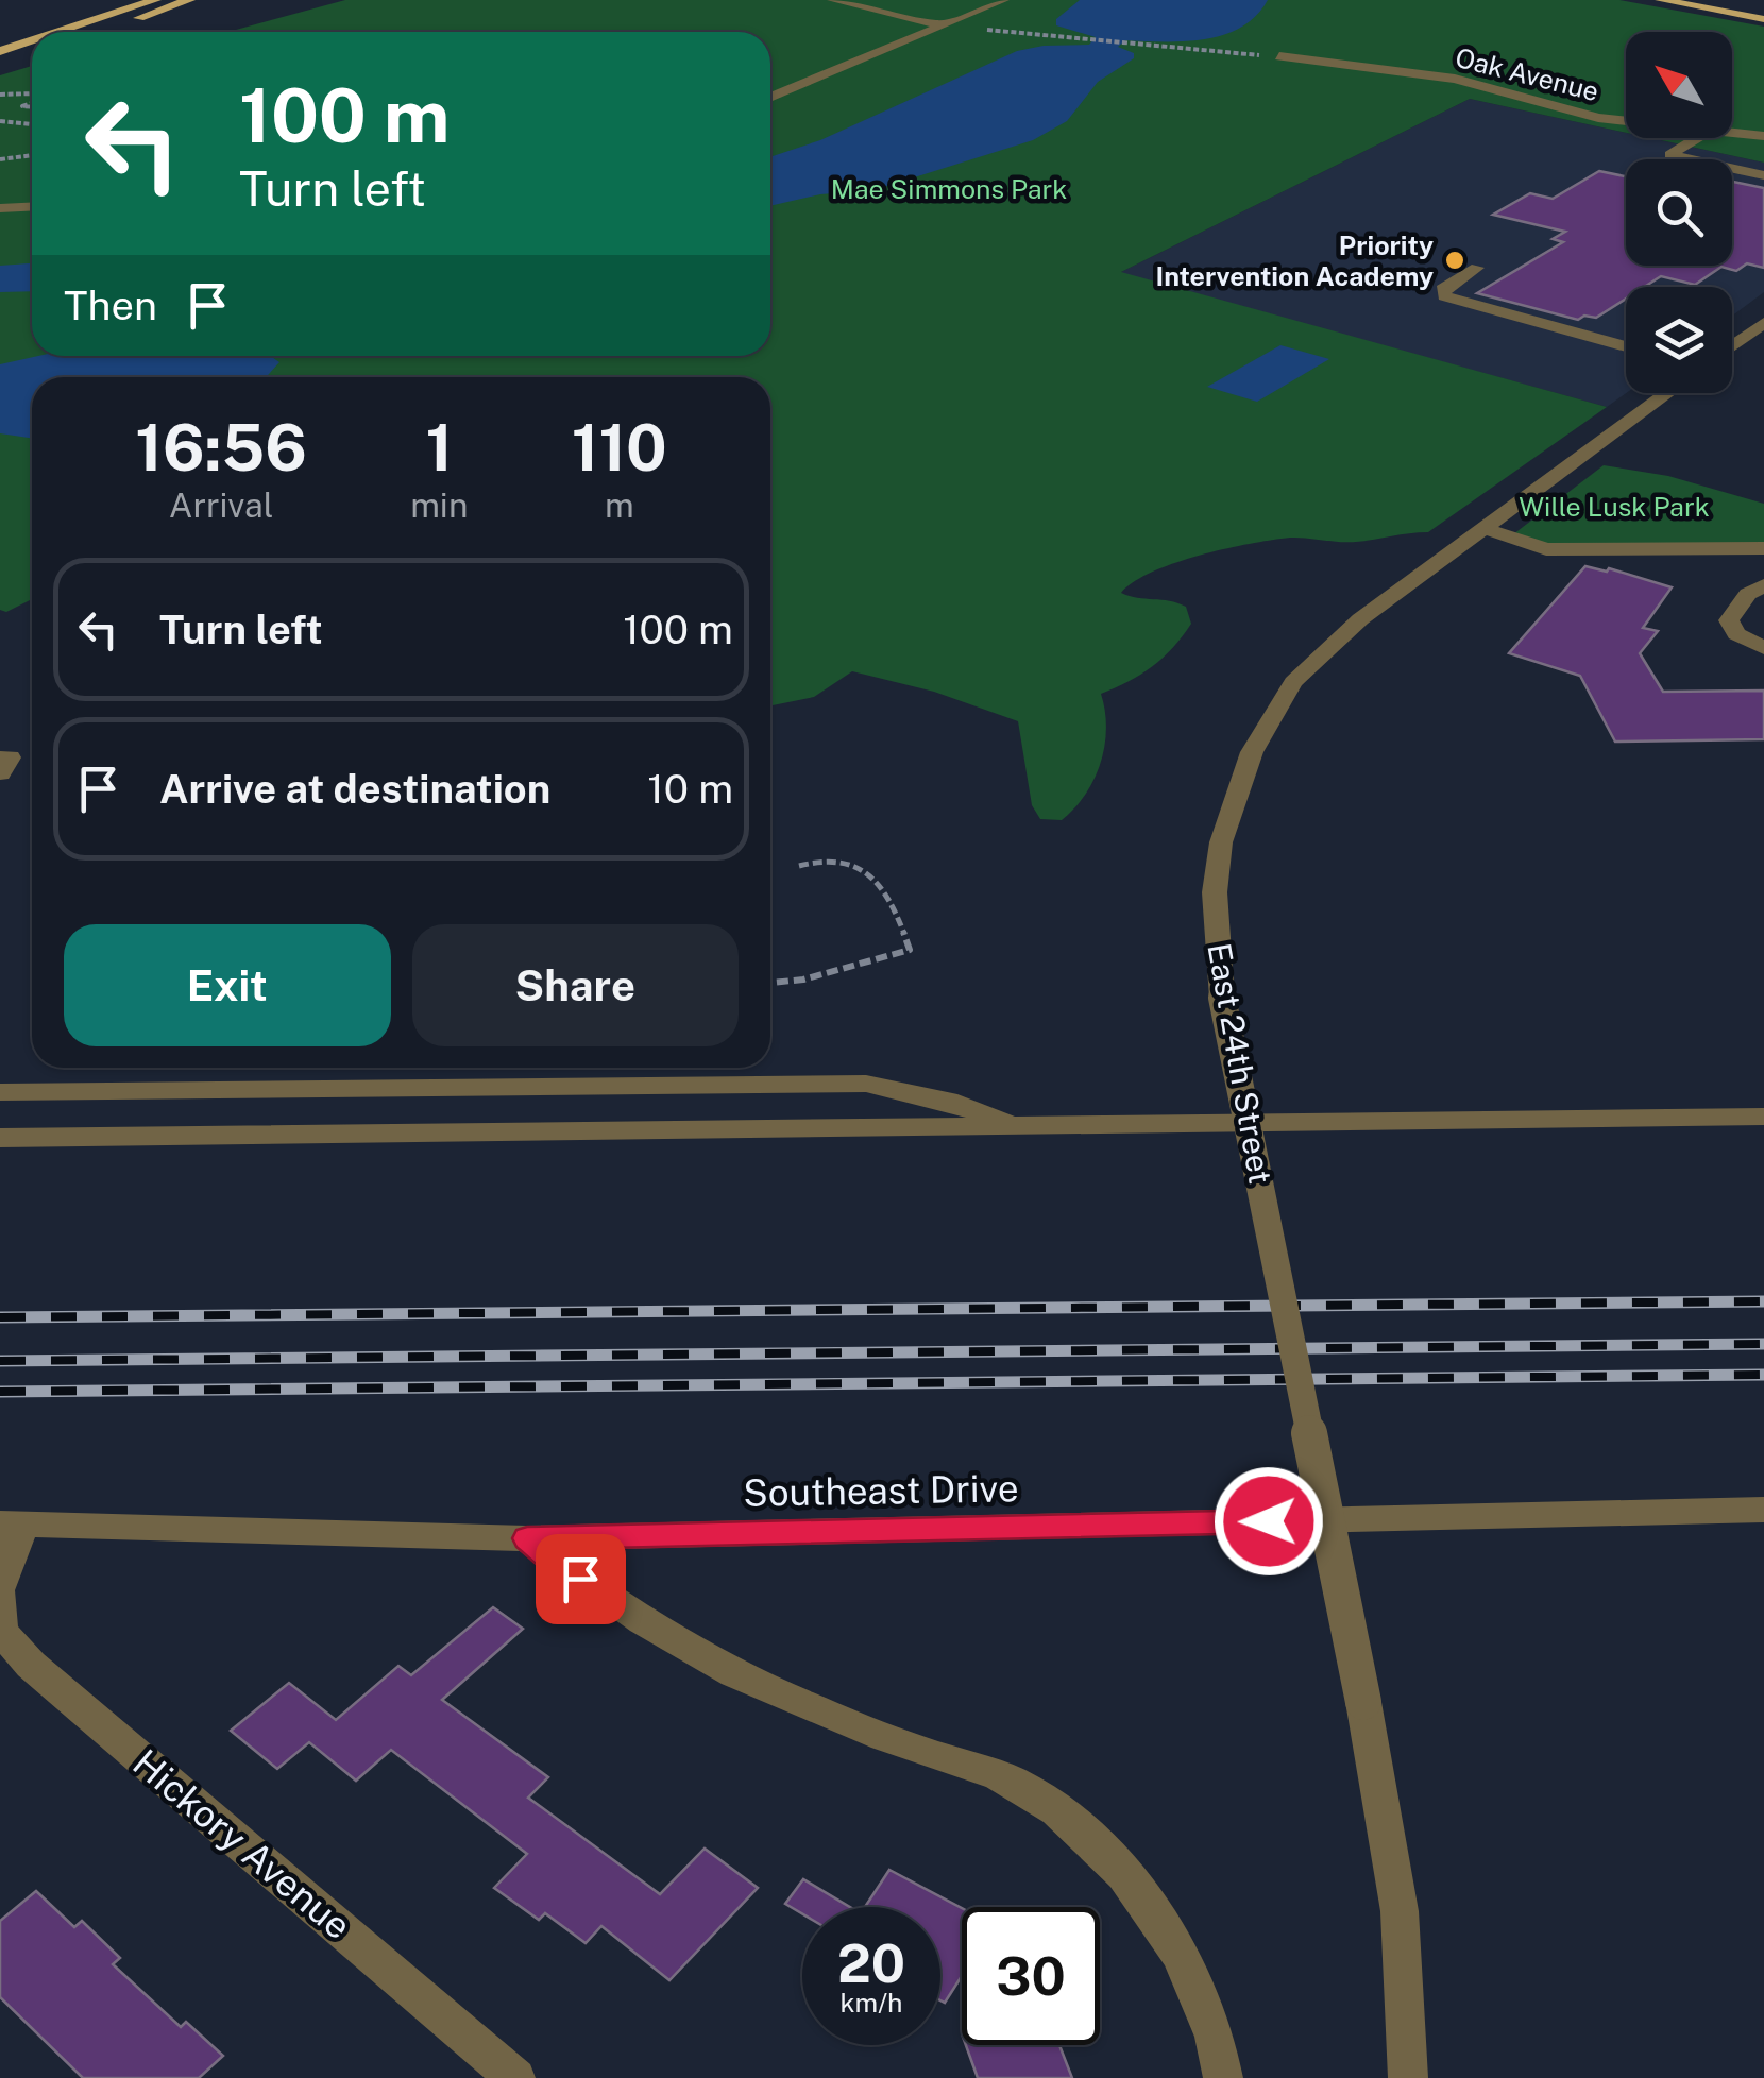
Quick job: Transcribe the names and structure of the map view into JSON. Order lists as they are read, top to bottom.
{
  "streets": {
    "street": [
      "Oak Avenue",
      "East 24th Street",
      "Southeast Drive",
      "Hickory Avenue"
    ]
  },
  "crossings": [
    ["Southeast Drive", "Hickory Avenue"]
  ],
  "parks": ["Mae Simmons Park", "Wille Lusk Park"],
  "places": ["Priority Intervention Academy"],
  "north": "top left",
  "page": {
    "turn": ["100 m", "Turn left"],
    "then": "Then",
    "eta": [
      "16:56",
      "Arrival",
      "1",
      "min",
      "110",
      "m"
    ],
    "list": [
      {
        "name": "Turn left",
        "value": "100 m"
      },
      {
        "name": "Arrive at destination",
        "value": "10 m"
      }
    ],
    "buttons": ["Exit", "Share"],
    "speed": "20 km/h",
    "limit": "30"
  }
}
